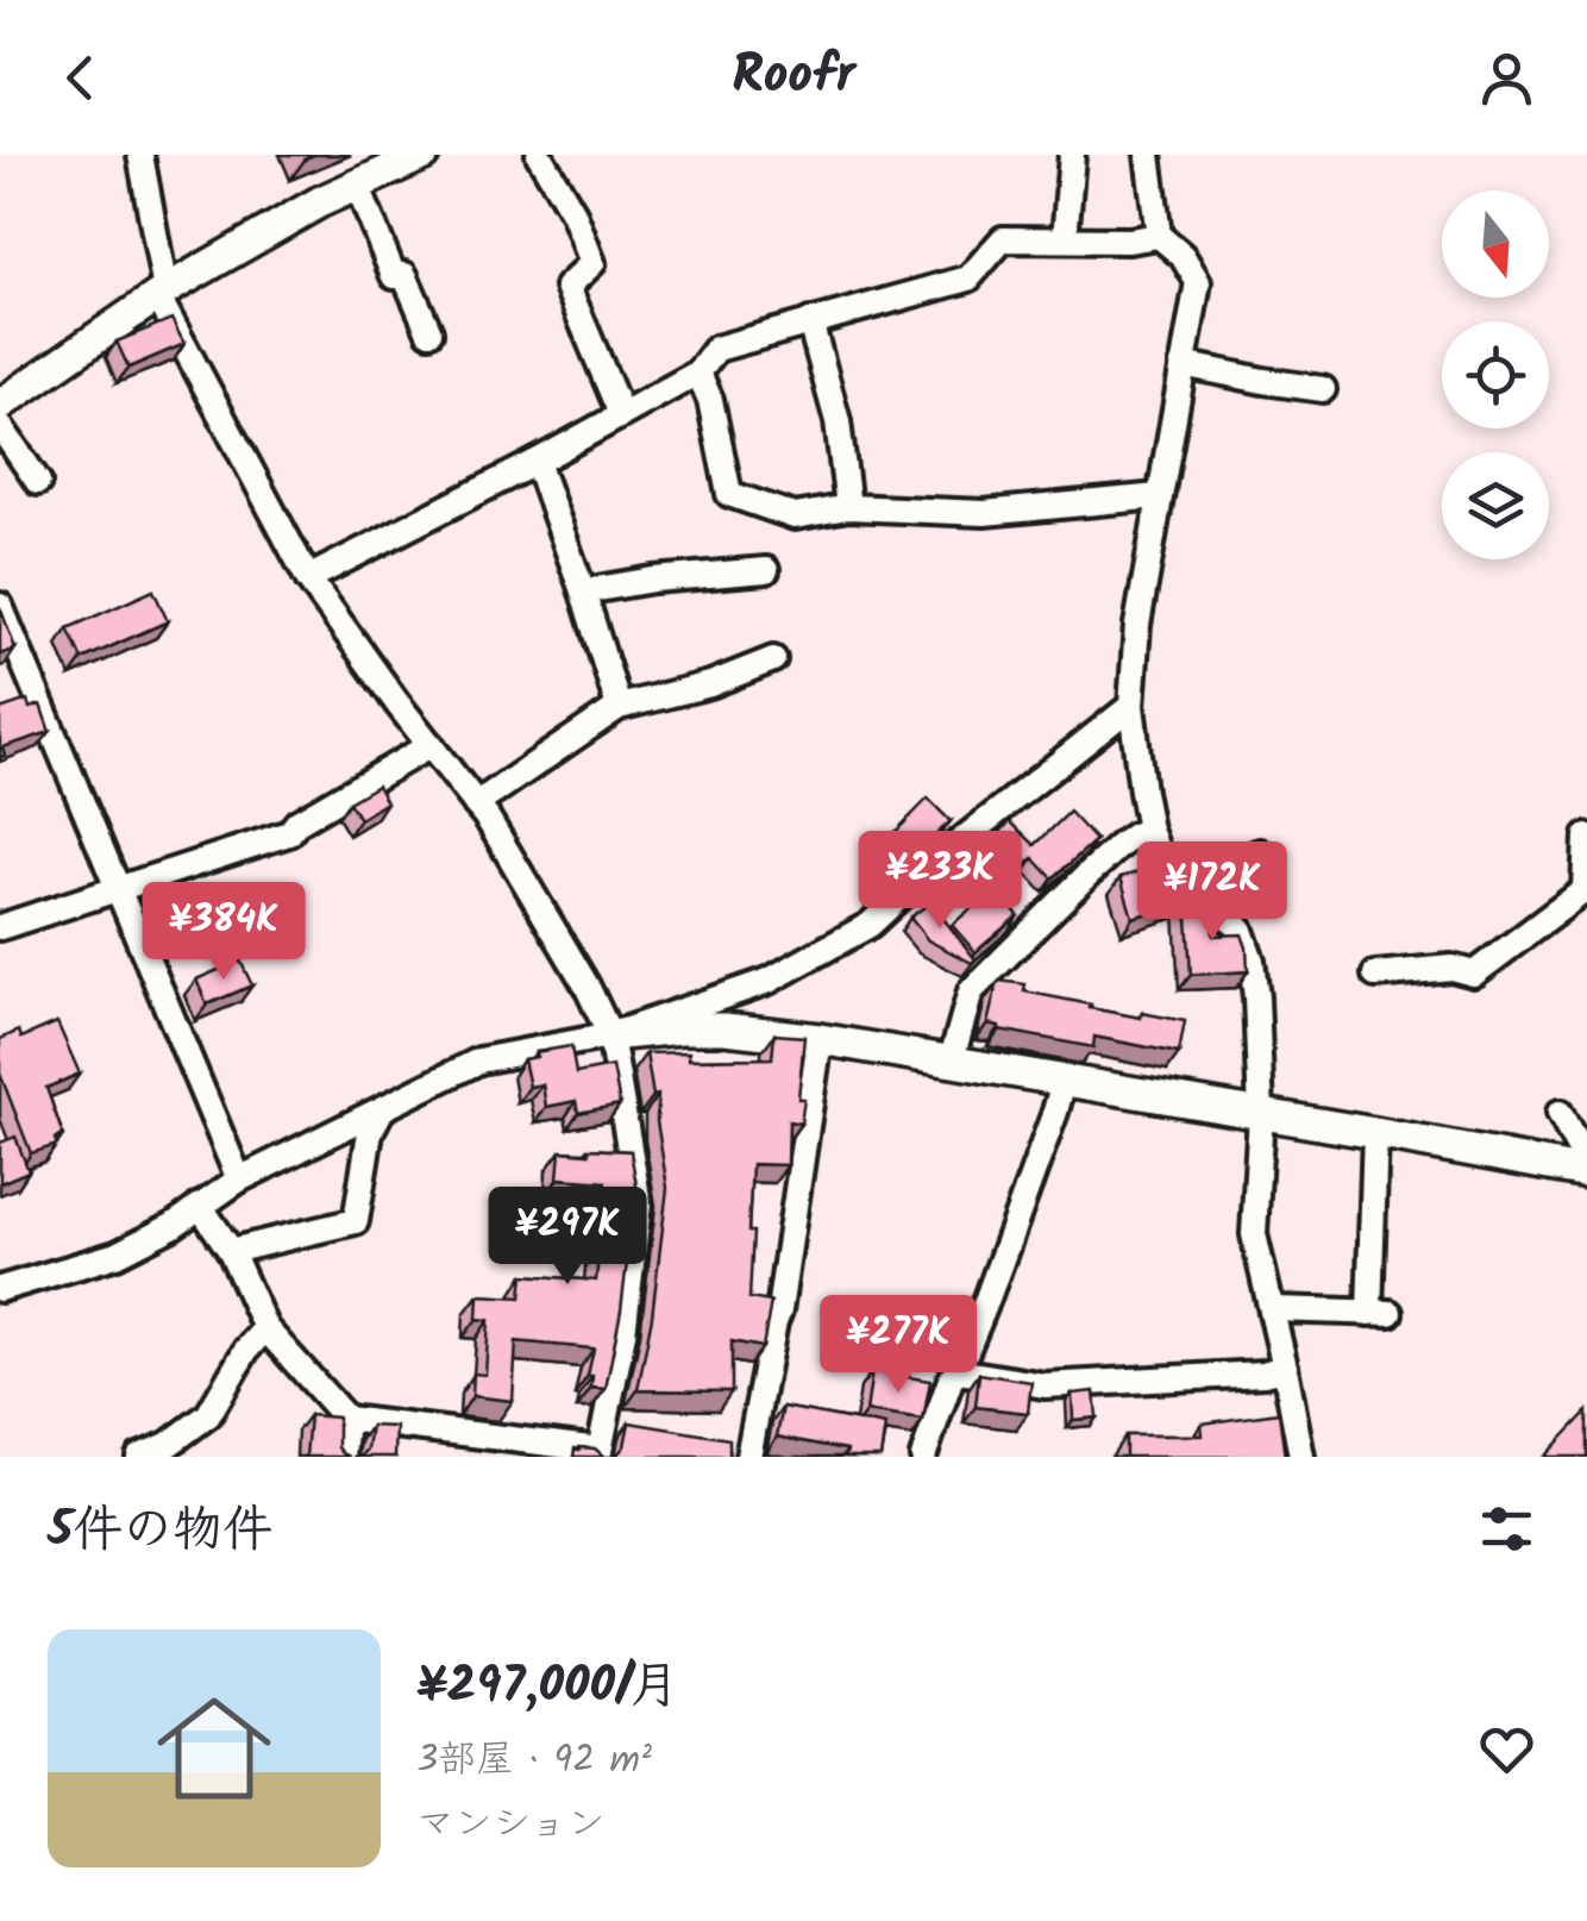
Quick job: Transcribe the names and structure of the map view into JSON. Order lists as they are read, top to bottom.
{
  "north": "bottom",
  "page": {
    "header": "Roofr",
    "price": [
      "¥233K",
      "¥172K",
      "¥384K",
      "¥297K",
      "¥277K"
    ],
    "heading": "5件の物件",
    "list": [
      {
        "name": "¥297,000/月",
        "note": "3部屋 · 92 m² · マンション"
      }
    ]
  }
}
